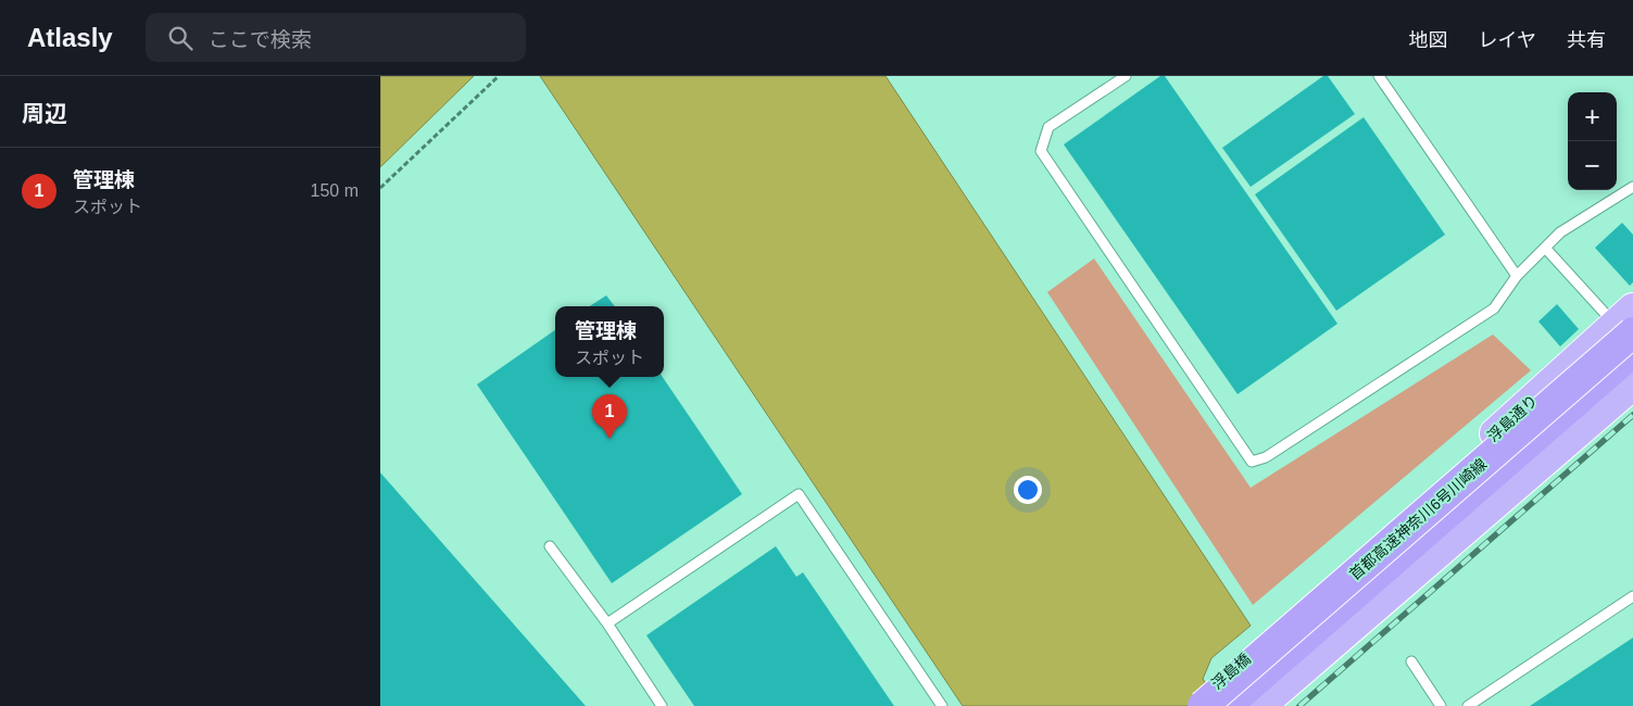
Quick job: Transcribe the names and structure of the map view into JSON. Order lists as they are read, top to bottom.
{
  "streets": {
    "highway": ["浮島通り", "首都高速神奈川6号川崎線", "浮島橋"]
  },
  "crossings": [
    ["浮島通り", "首都高速神奈川6号川崎線"],
    ["浮島通り", "浮島橋"]
  ],
  "page": {
    "header": "Atlasly",
    "search": "ここで検索",
    "nav": ["地図", "レイヤ", "共有"],
    "heading": "周辺",
    "map_buttons": ["+", "−"],
    "list": [
      {
        "mark": "1",
        "name": "管理棟",
        "note": "スポット",
        "value": "150 m"
      }
    ],
    "popup": ["管理棟", "スポット"],
    "pins": "1"
  }
}
